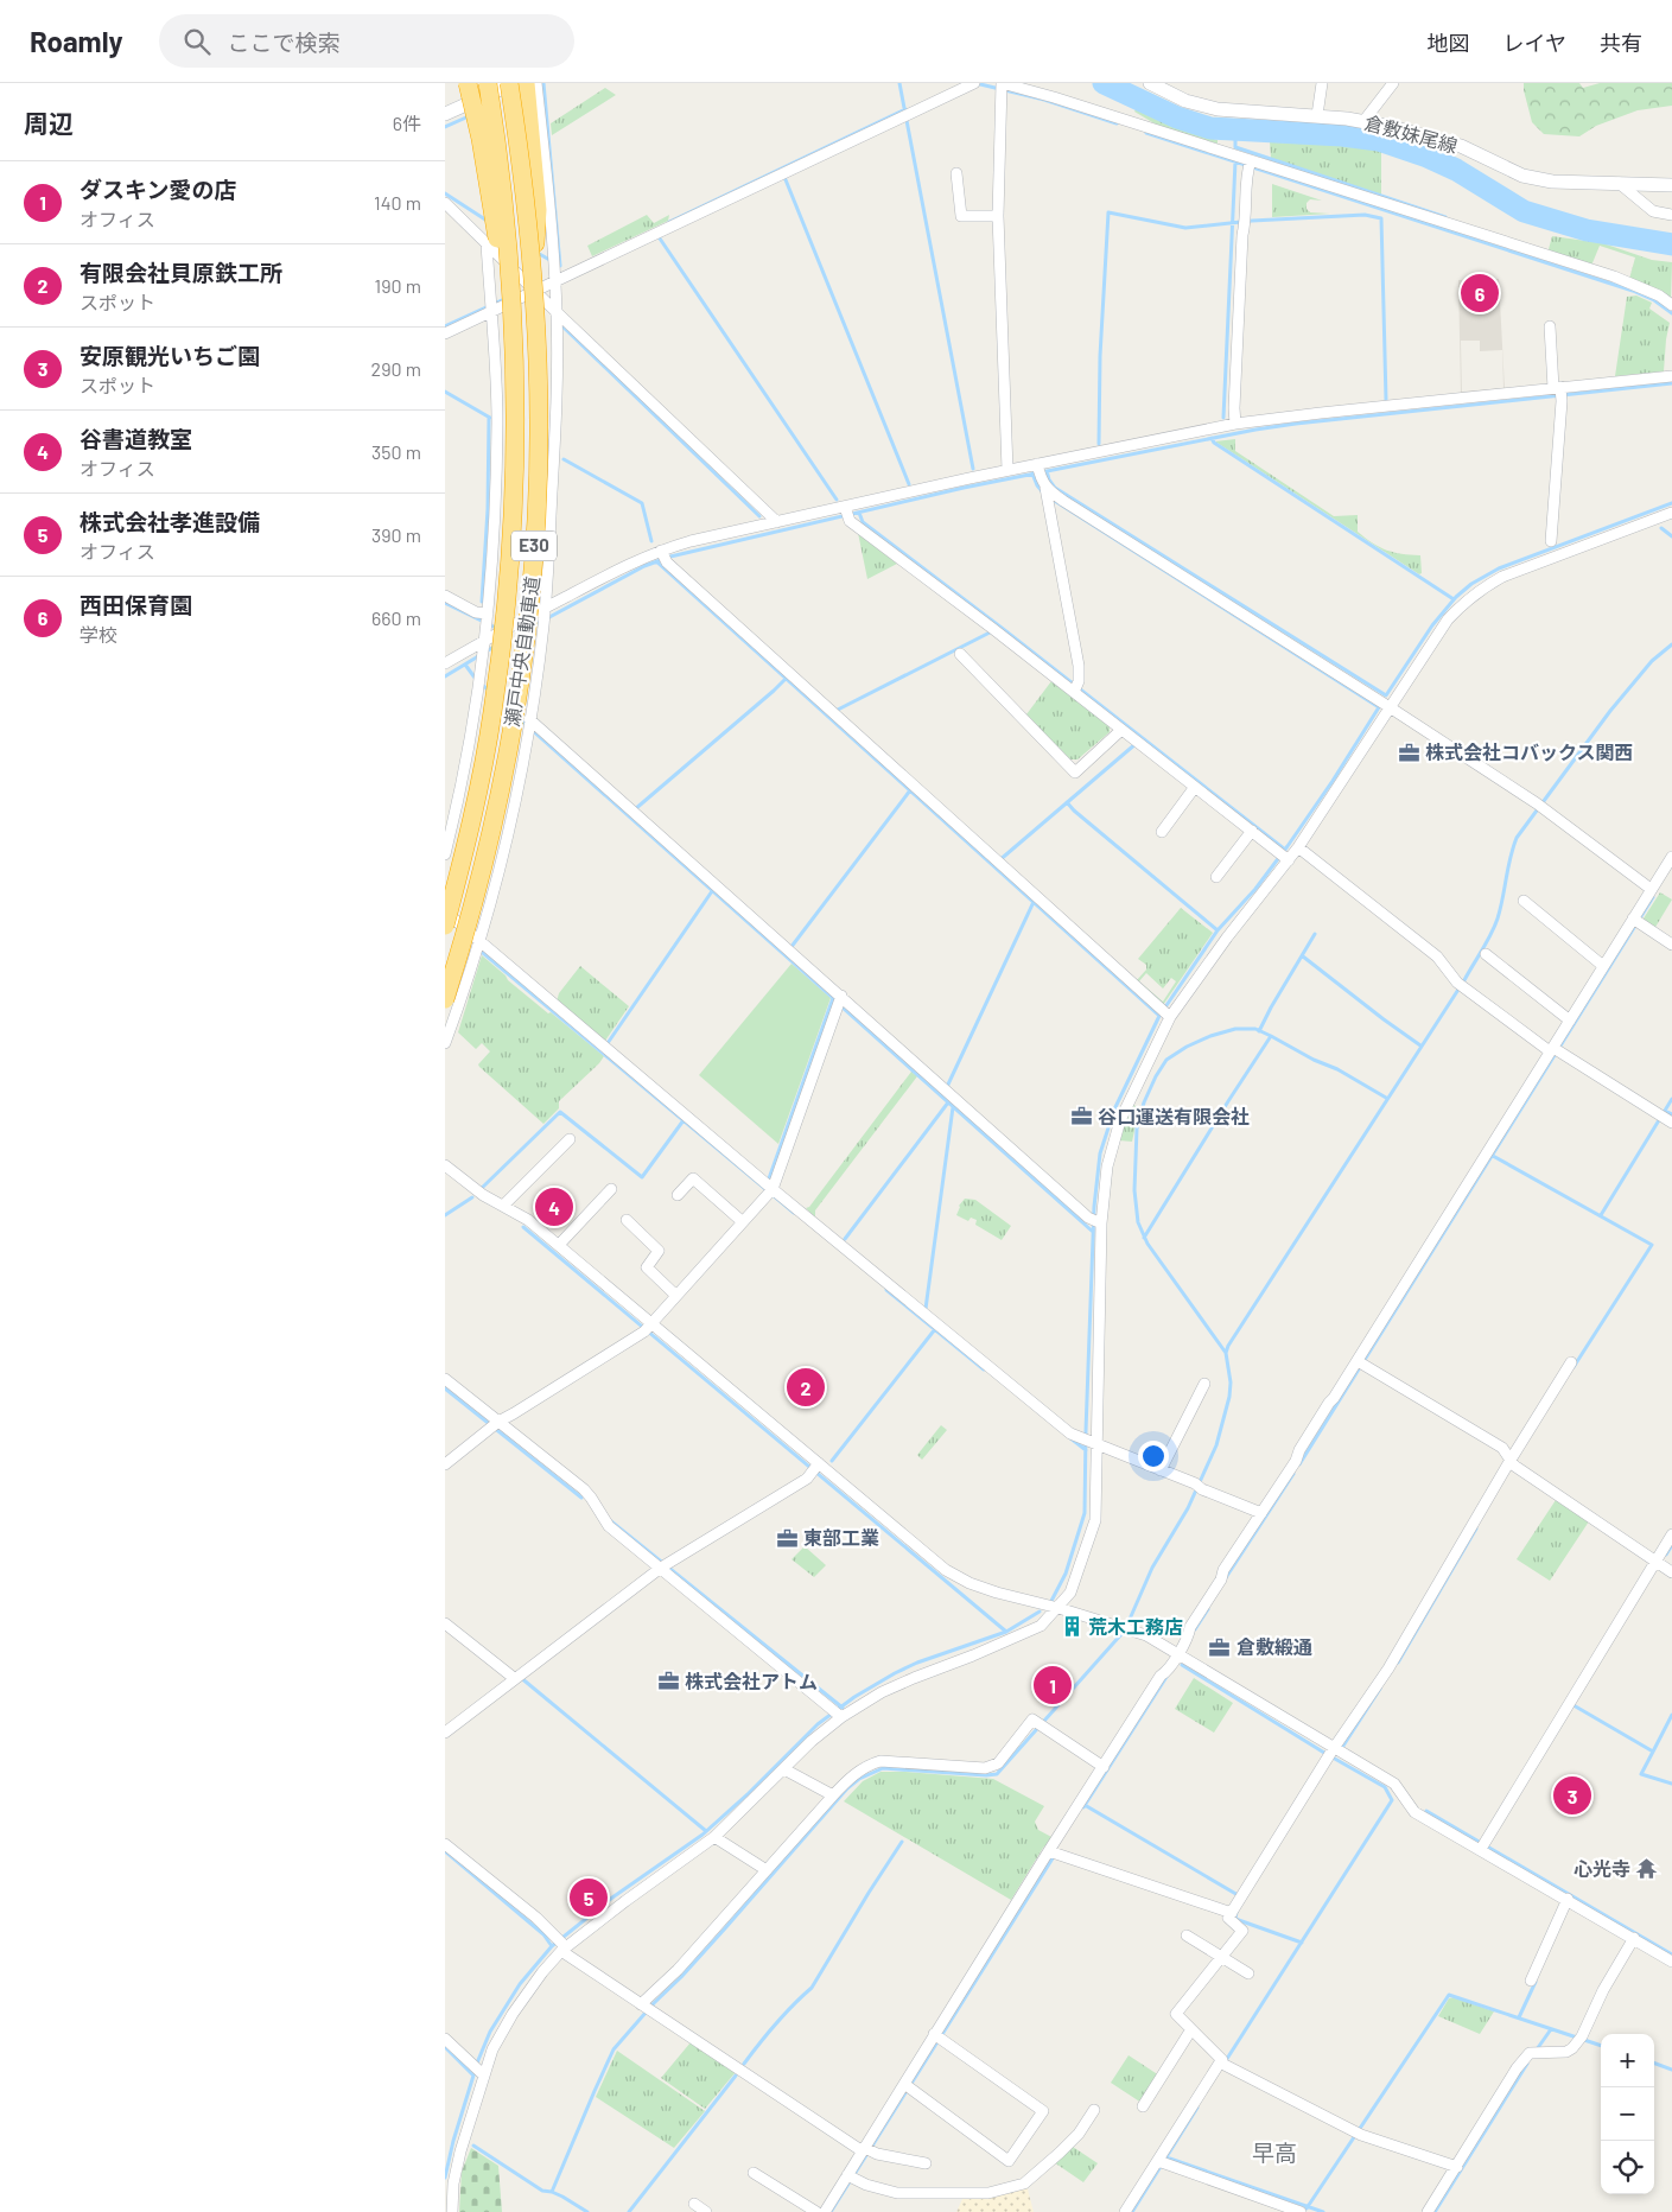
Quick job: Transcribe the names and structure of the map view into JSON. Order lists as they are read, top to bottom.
{
  "streets": {
    "highway": ["E30", "瀬戸中央自動車道"],
    "main road": ["倉敷妹尾線"]
  },
  "districts": ["早高"],
  "places": {
    "office": [
      "株式会社コバックス関西",
      "谷口運送有限会社",
      "東部工業",
      "倉敷緞通",
      "株式会社アトム"
    ],
    "building": ["荒木工務店"],
    "temple": ["心光寺"]
  },
  "page": {
    "header": "Roamly",
    "search": "ここで検索",
    "nav": ["地図", "レイヤ", "共有"],
    "heading": ["周辺", "6件"],
    "list": [
      {
        "mark": "1",
        "name": "ダスキン愛の店",
        "note": "オフィス",
        "value": "140 m"
      },
      {
        "mark": "2",
        "name": "有限会社貝原鉄工所",
        "note": "スポット",
        "value": "190 m"
      },
      {
        "mark": "3",
        "name": "安原観光いちご園",
        "note": "スポット",
        "value": "290 m"
      },
      {
        "mark": "4",
        "name": "谷書道教室",
        "note": "オフィス",
        "value": "350 m"
      },
      {
        "mark": "5",
        "name": "株式会社孝進設備",
        "note": "オフィス",
        "value": "390 m"
      },
      {
        "mark": "6",
        "name": "西田保育園",
        "note": "学校",
        "value": "660 m"
      }
    ],
    "pins": [
      "6",
      "4",
      "2",
      "1",
      "3",
      "5"
    ],
    "map_buttons": ["+", "−"]
  }
}
